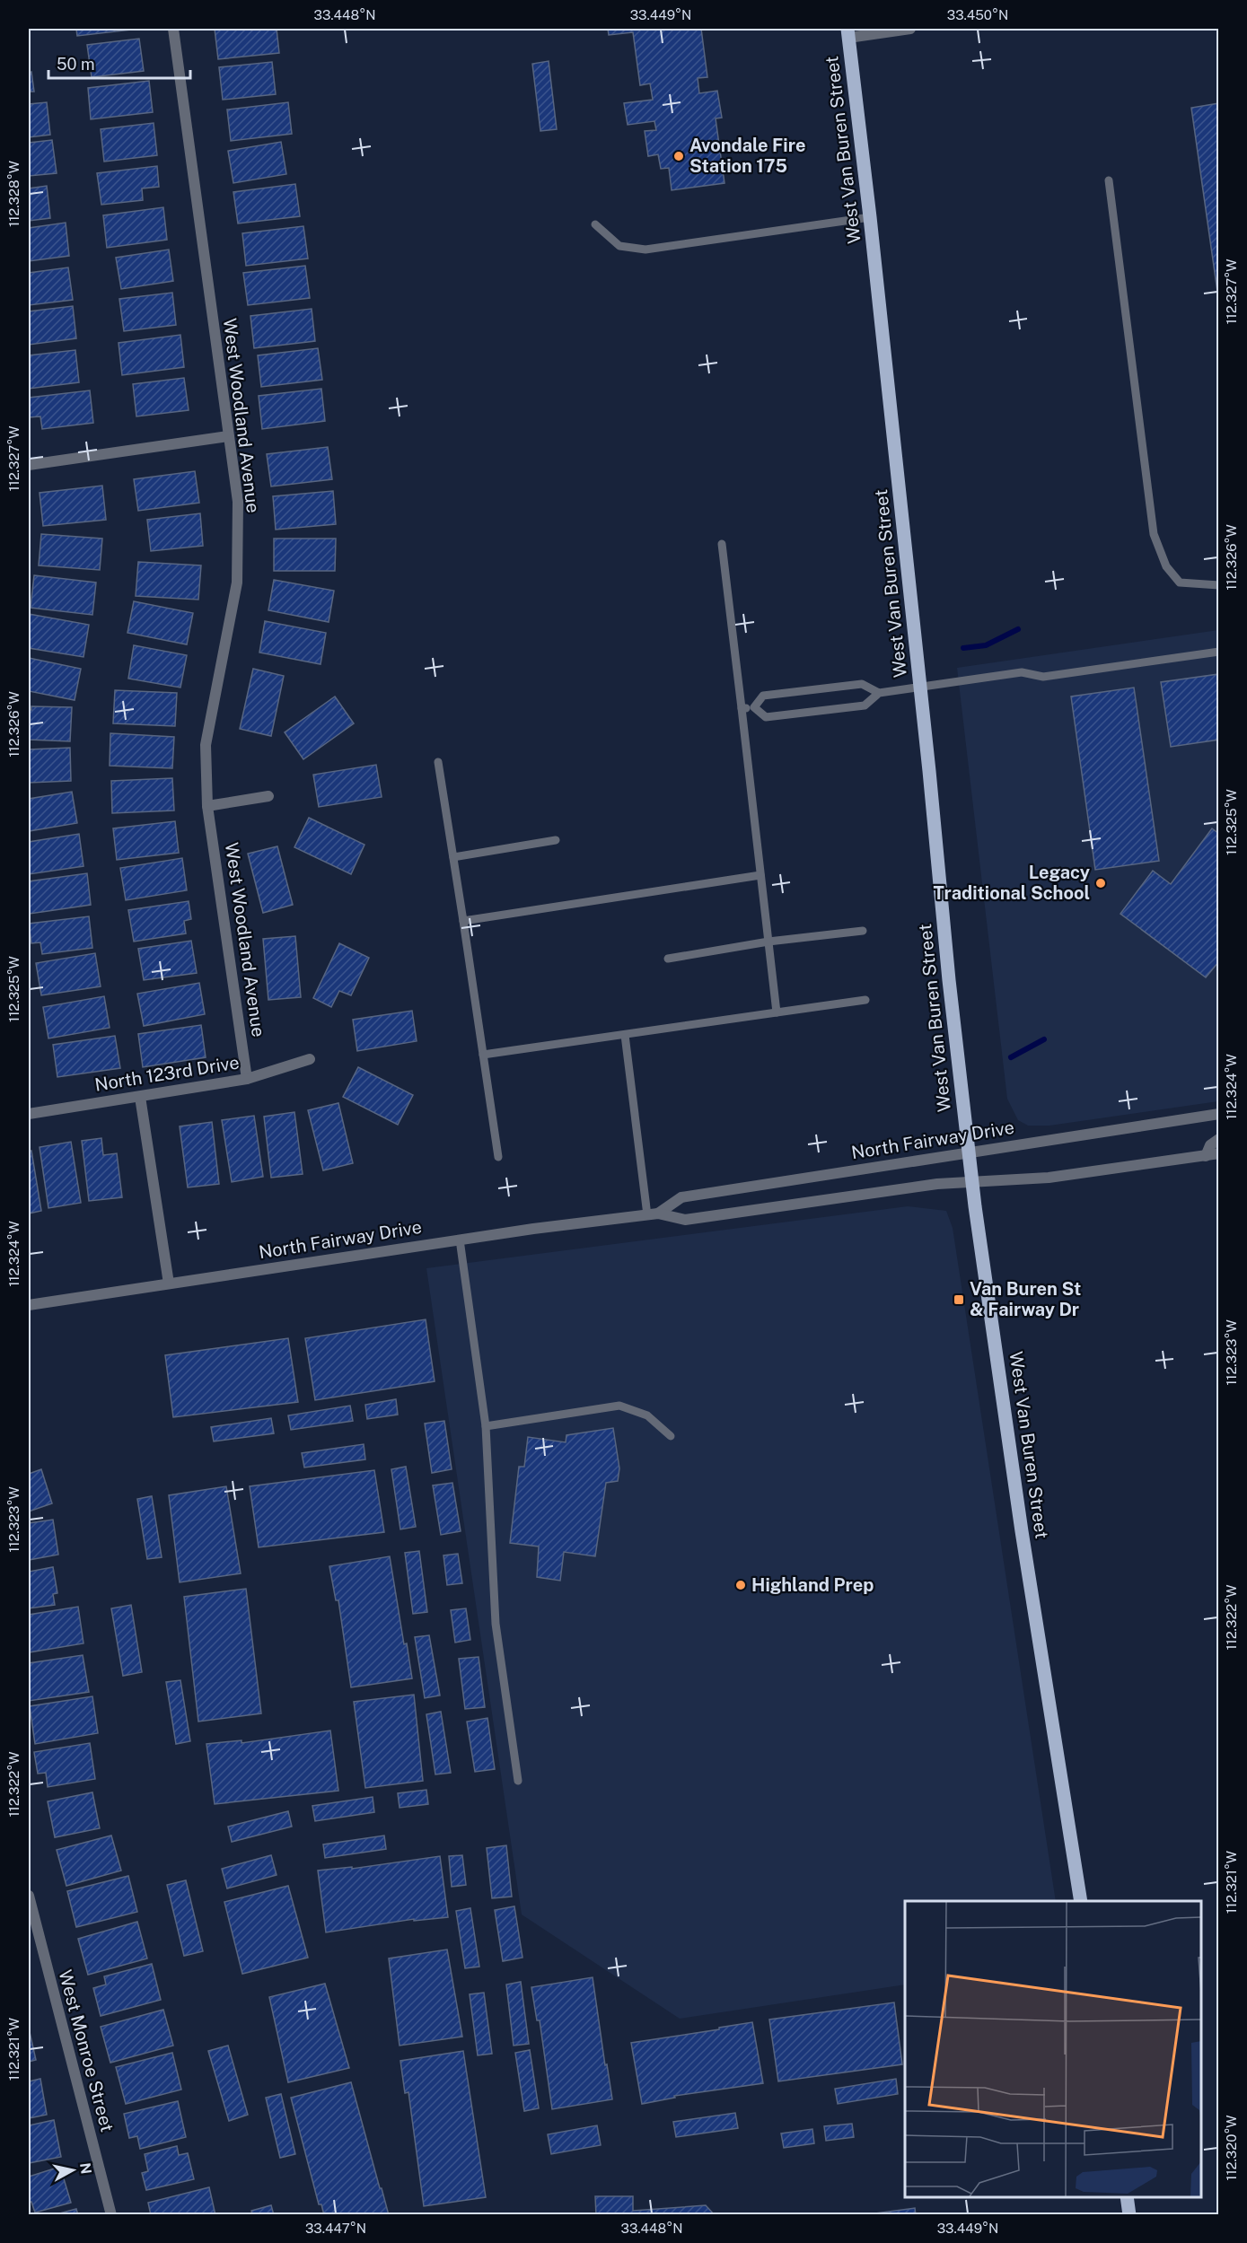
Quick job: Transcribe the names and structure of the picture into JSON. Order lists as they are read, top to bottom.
{
  "streets": {
    "main road": ["West Van Buren Street"],
    "street": [
      "West Woodland Avenue",
      "North 123rd Drive",
      "North Fairway Drive",
      "West Monroe Street"
    ]
  },
  "crossings": [
    ["West Van Buren Street", "North Fairway Drive"],
    ["West Woodland Avenue", "North 123rd Drive"]
  ],
  "places": {
    "other": ["Avondale Fire Station 175", "Legacy Traditional School", "Highland Prep"],
    "transit": ["Van Buren St & Fairway Dr"]
  },
  "scale_bar": "50 m",
  "north": "right",
  "coordinates": [
    "33.448°N",
    "33.449°N",
    "33.450°N",
    "112.328°W",
    "112.327°W",
    "112.326°W",
    "112.325°W",
    "112.324°W",
    "112.323°W",
    "112.322°W",
    "112.321°W",
    "112.320°W",
    "33.447°N"
  ]
}
